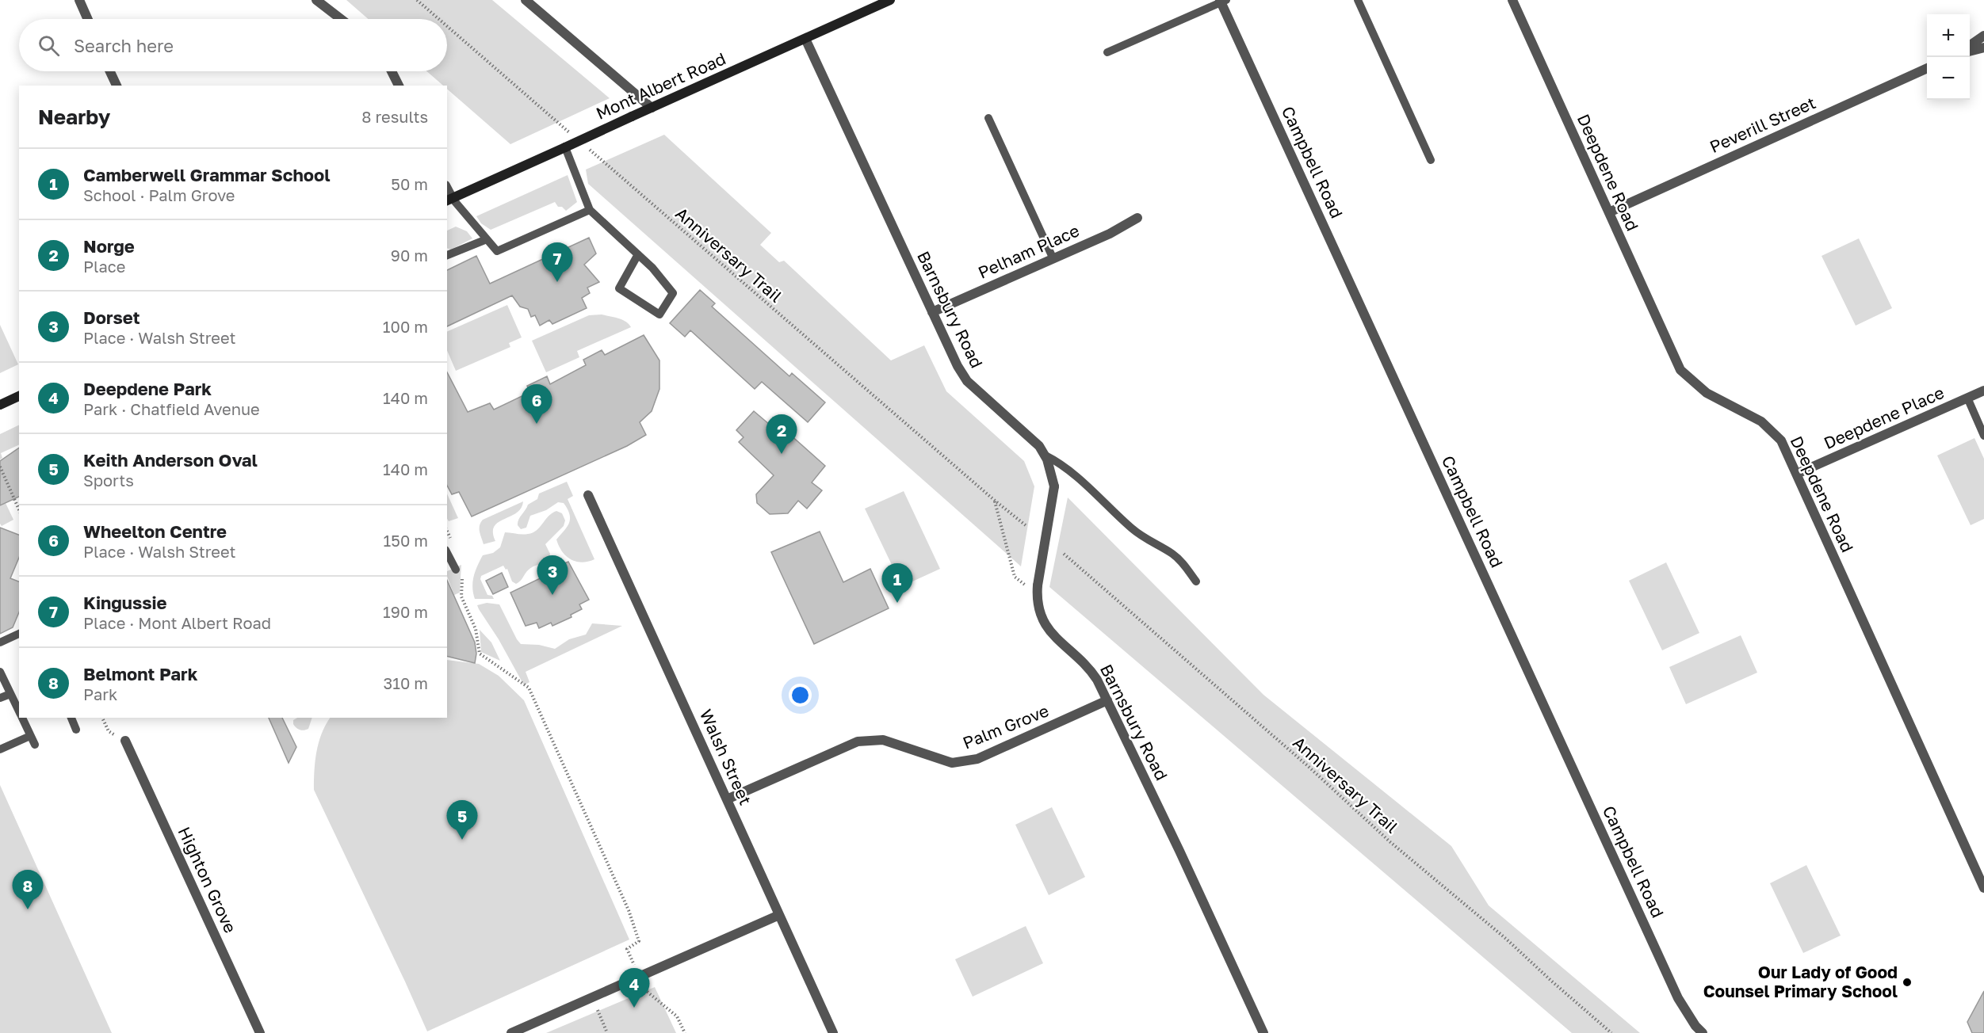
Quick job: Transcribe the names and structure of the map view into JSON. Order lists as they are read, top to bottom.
{
  "streets": {
    "main road": ["Mont Albert Road"],
    "street": [
      "Peverill Street",
      "Campbell Road",
      "Deepdene Road",
      "Pelham Place",
      "Barnsbury Road",
      "Deepdene Place",
      "Palm Grove",
      "Walsh Street",
      "Highton Grove"
    ],
    "path": ["Anniversary Trail"]
  },
  "crossings": [
    ["Mont Albert Road", "Barnsbury Road"],
    ["Peverill Street", "Deepdene Road"],
    ["Deepdene Road", "Deepdene Place"],
    ["Pelham Place", "Barnsbury Road"],
    ["Barnsbury Road", "Palm Grove"],
    ["Palm Grove", "Walsh Street"]
  ],
  "places": ["Our Lady of Good Counsel Primary School"],
  "page": {
    "map_buttons": ["+", "−"],
    "search": "Search here",
    "heading": ["Nearby", "8 results"],
    "list": [
      {
        "mark": "1",
        "name": "Camberwell Grammar School",
        "note": "School · Palm Grove",
        "value": "50 m"
      },
      {
        "mark": "2",
        "name": "Norge",
        "note": "Place",
        "value": "90 m"
      },
      {
        "mark": "3",
        "name": "Dorset",
        "note": "Place · Walsh Street",
        "value": "100 m"
      },
      {
        "mark": "4",
        "name": "Deepdene Park",
        "note": "Park · Chatfield Avenue",
        "value": "140 m"
      },
      {
        "mark": "5",
        "name": "Keith Anderson Oval",
        "note": "Sports",
        "value": "140 m"
      },
      {
        "mark": "6",
        "name": "Wheelton Centre",
        "note": "Place · Walsh Street",
        "value": "150 m"
      },
      {
        "mark": "7",
        "name": "Kingussie",
        "note": "Place · Mont Albert Road",
        "value": "190 m"
      },
      {
        "mark": "8",
        "name": "Belmont Park",
        "note": "Park",
        "value": "310 m"
      }
    ],
    "pins": [
      "7",
      "6",
      "2",
      "3",
      "1",
      "5",
      "8",
      "4"
    ]
  }
}
